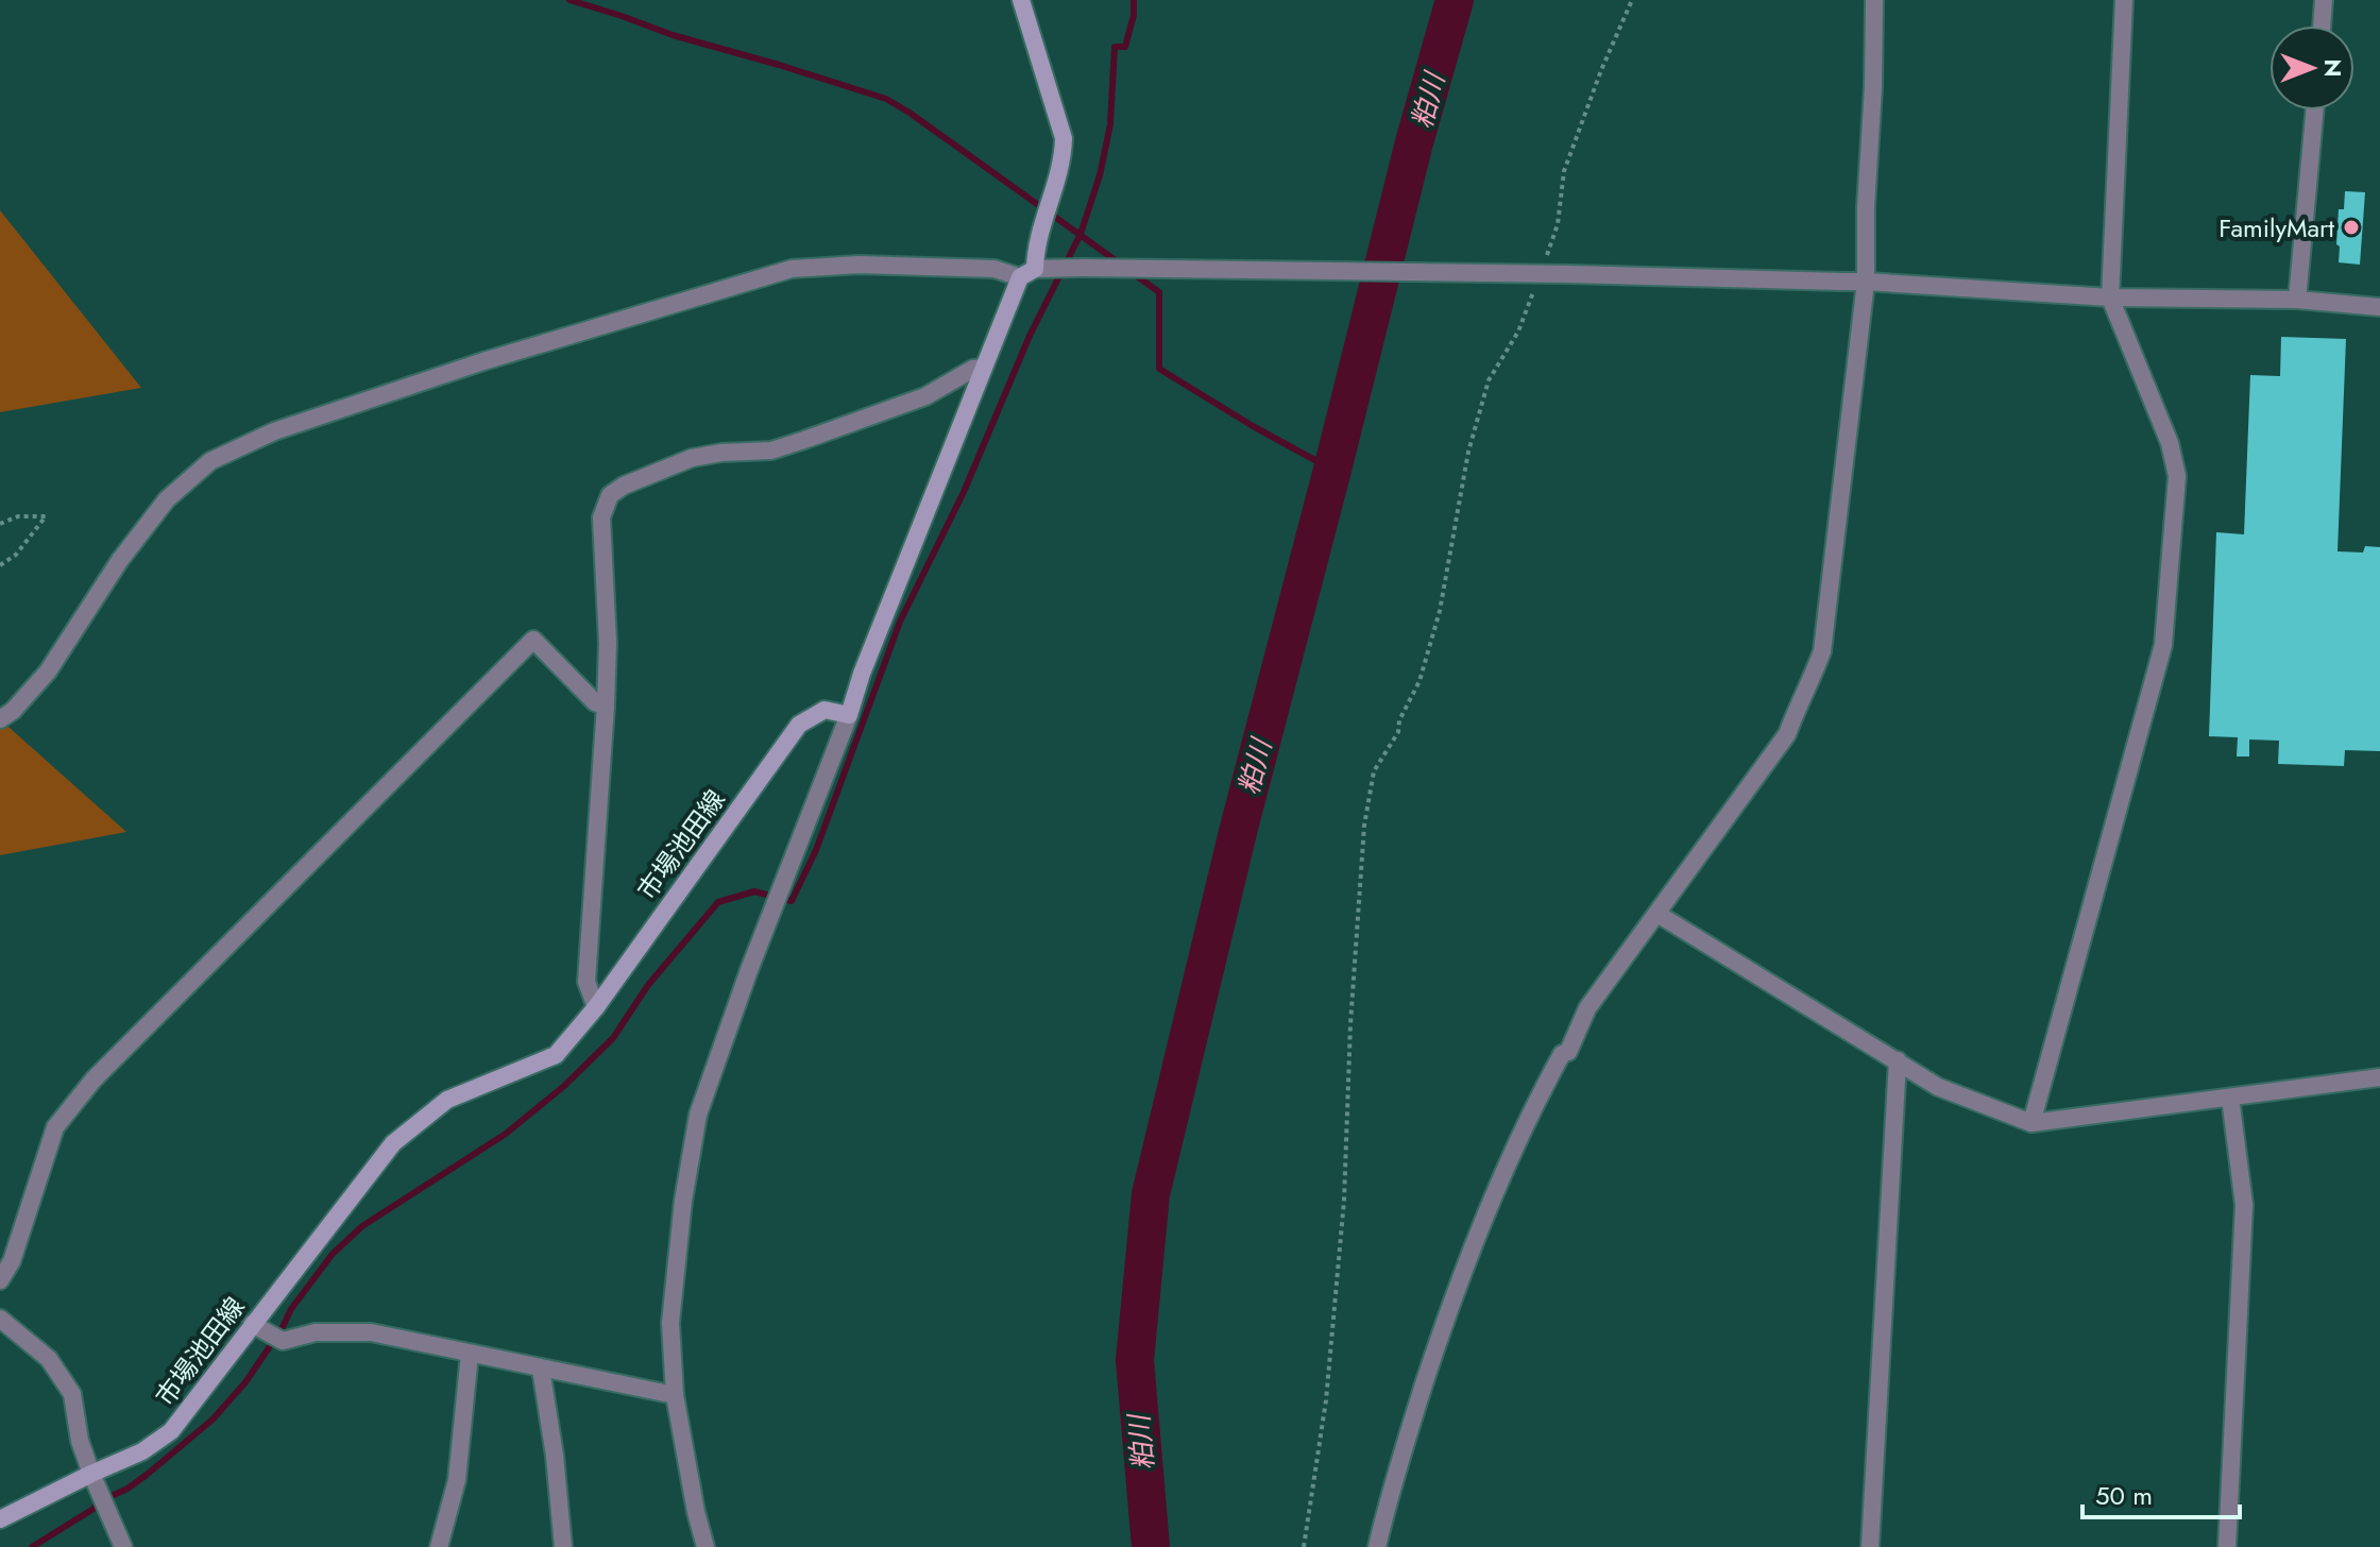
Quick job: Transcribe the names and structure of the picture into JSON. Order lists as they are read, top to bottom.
{
  "streets": {
    "main road": ["市場池田線"]
  },
  "water": ["粕川"],
  "places": ["FamilyMart"],
  "scale_bar": "50 m",
  "north": "right"
}
